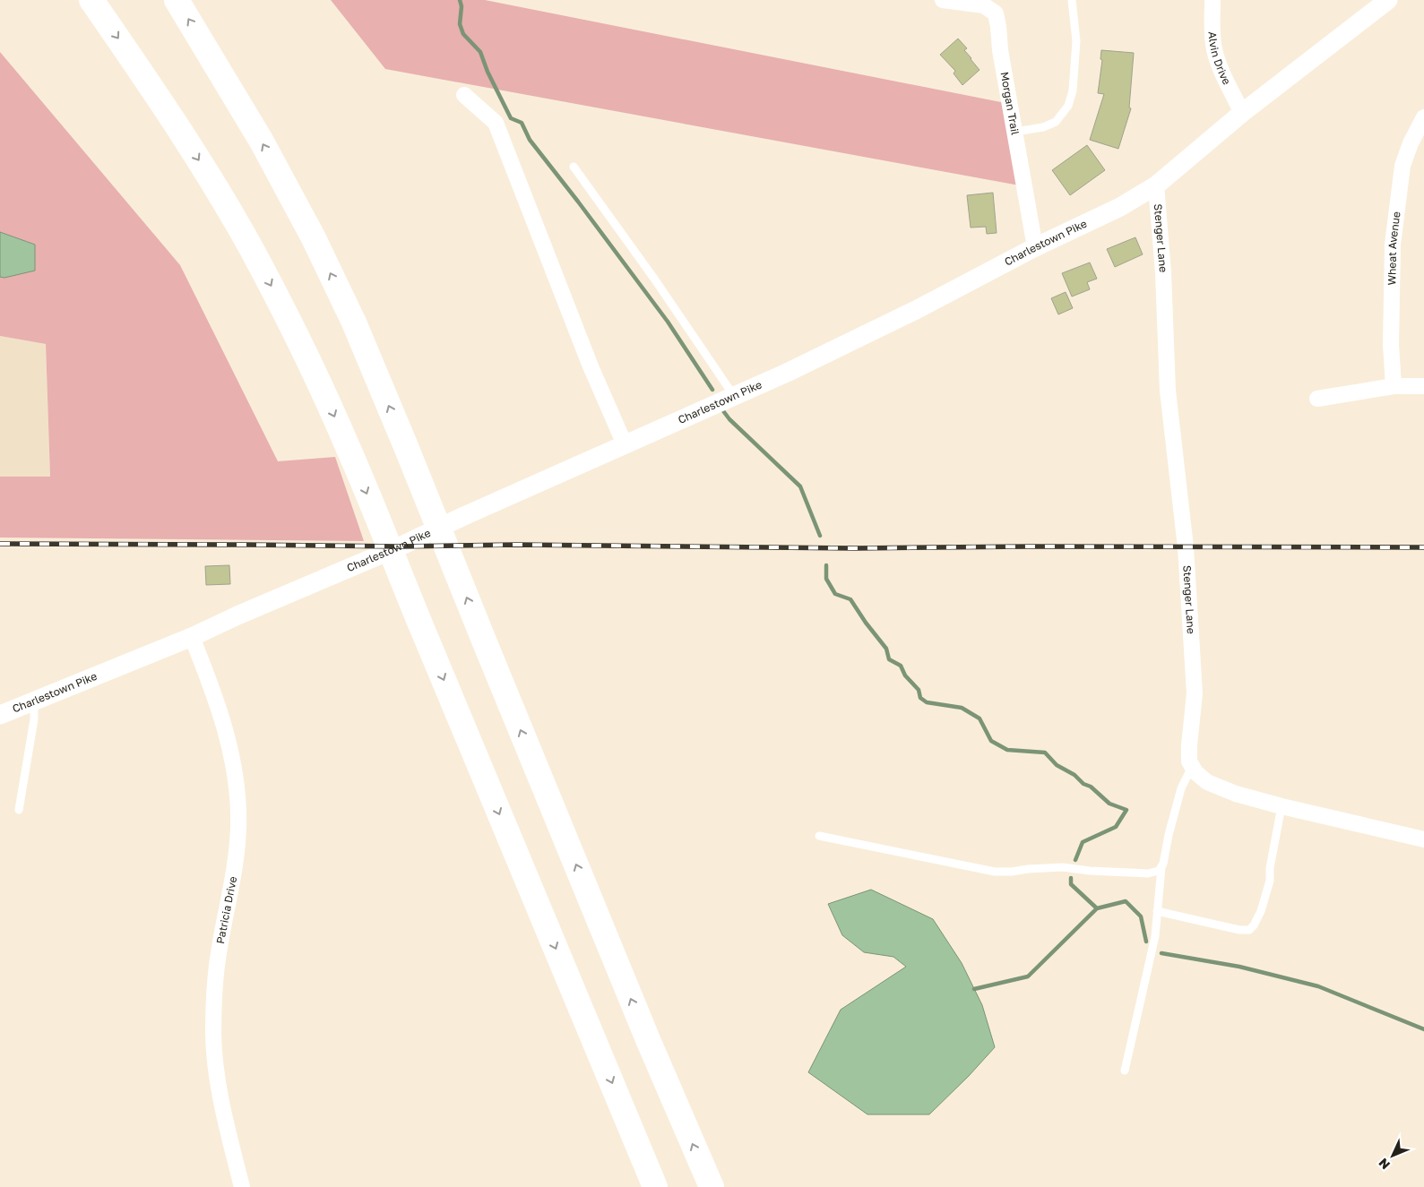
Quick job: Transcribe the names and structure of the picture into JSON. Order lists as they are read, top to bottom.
{
  "streets": {
    "street": [
      "Alvin Drive",
      "Morgan Trail",
      "Stenger Lane",
      "Charlestown Pike",
      "Wheat Avenue",
      "Patricia Drive"
    ]
  },
  "crossings": [
    ["Alvin Drive", "Charlestown Pike"],
    ["Morgan Trail", "Charlestown Pike"],
    ["Stenger Lane", "Charlestown Pike"],
    ["Charlestown Pike", "Patricia Drive"]
  ],
  "north": "bottom left"
}
